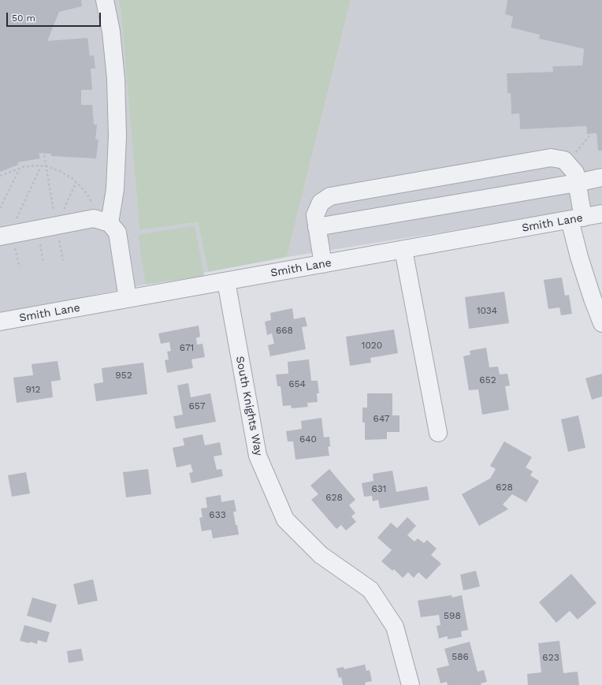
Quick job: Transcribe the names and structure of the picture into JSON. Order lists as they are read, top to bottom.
{
  "streets": {
    "street": ["Smith Lane", "South Knights Way"]
  },
  "crossings": [
    ["Smith Lane", "South Knights Way"]
  ],
  "house_numbers": [
    "1034",
    "668",
    "1020",
    "671",
    "952",
    "652",
    "654",
    "912",
    "657",
    "647",
    "640",
    "628",
    "631",
    "628",
    "633",
    "598",
    "586",
    "623"
  ],
  "scale_bar": "50 m"
}
